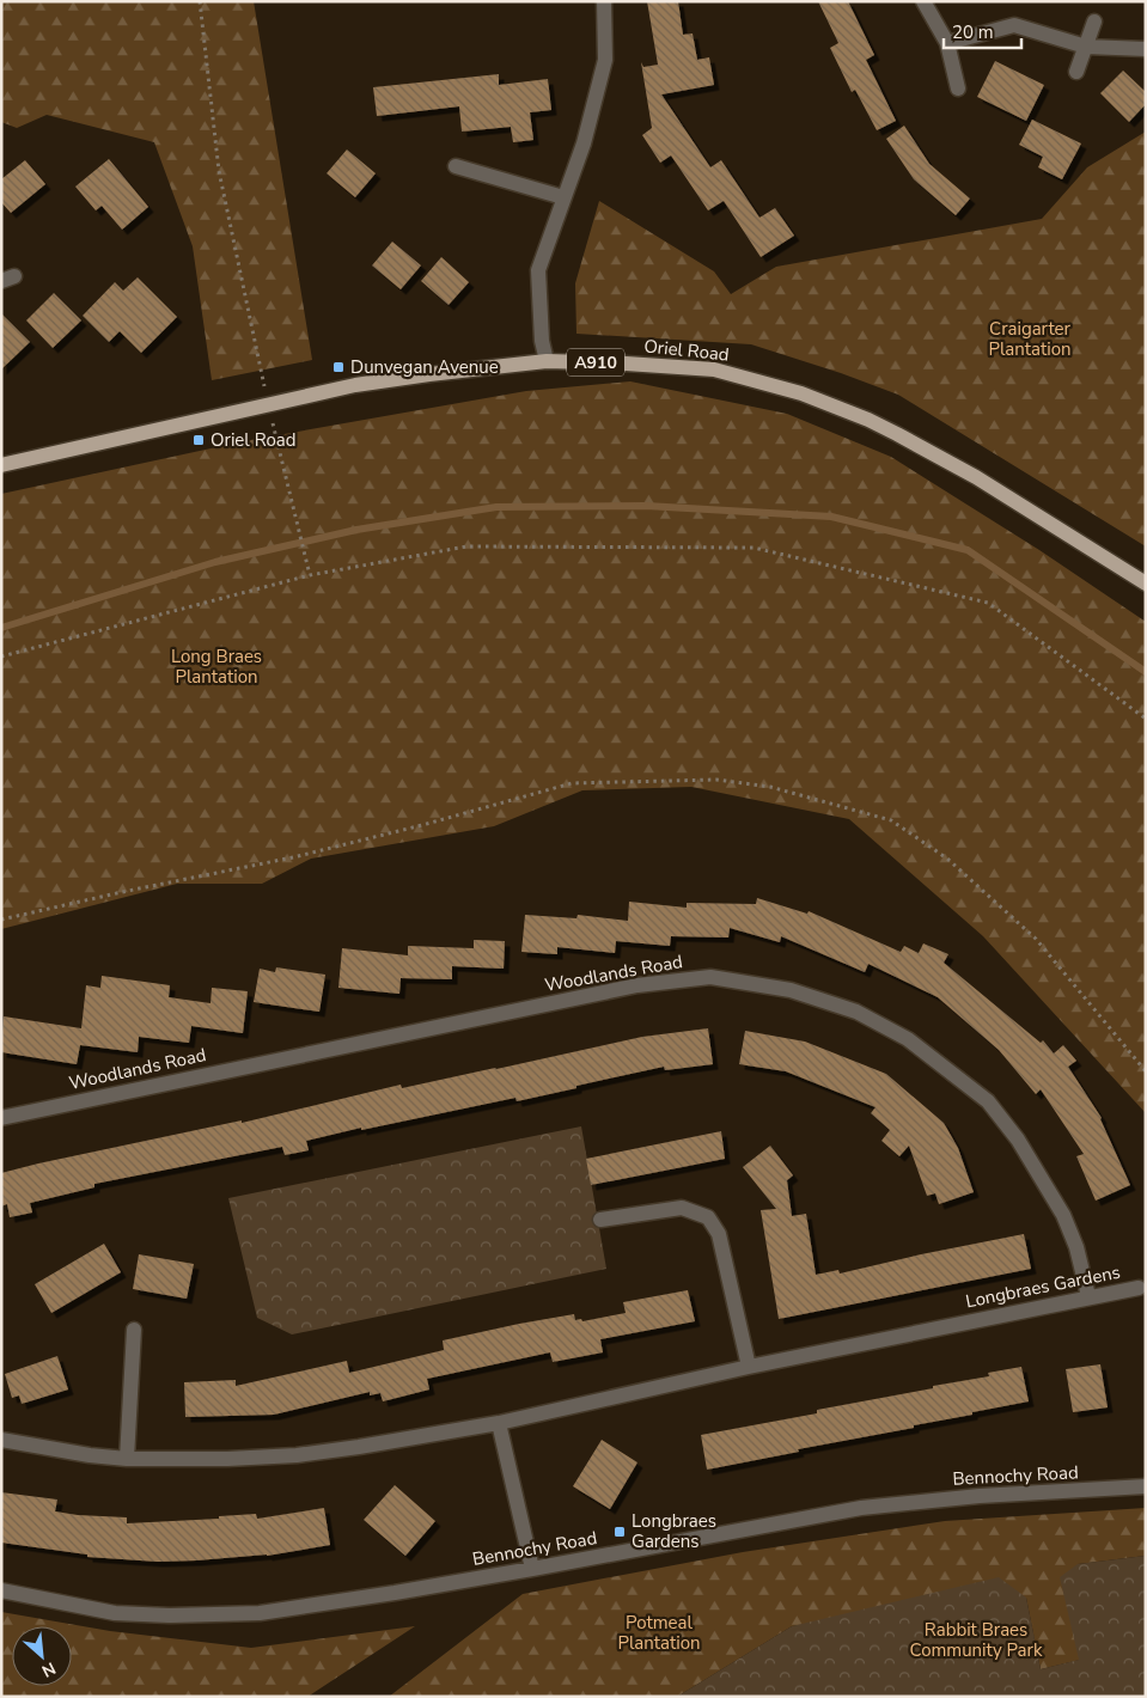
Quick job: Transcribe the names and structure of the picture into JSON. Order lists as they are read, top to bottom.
{
  "streets": {
    "main road": ["Oriel Road", "A910"],
    "street": ["Woodlands Road", "Longbraes Gardens", "Bennochy Road"]
  },
  "crossings": [
    ["Woodlands Road", "Longbraes Gardens"]
  ],
  "parks": [
    "Craigarter Plantation",
    "Long Braes Plantation",
    "Potmeal Plantation",
    "Rabbit Braes Community Park"
  ],
  "places": {
    "transit": ["Dunvegan Avenue", "Oriel Road", "Longbraes Gardens"]
  },
  "scale_bar": "20 m",
  "north": "bottom right"
}
